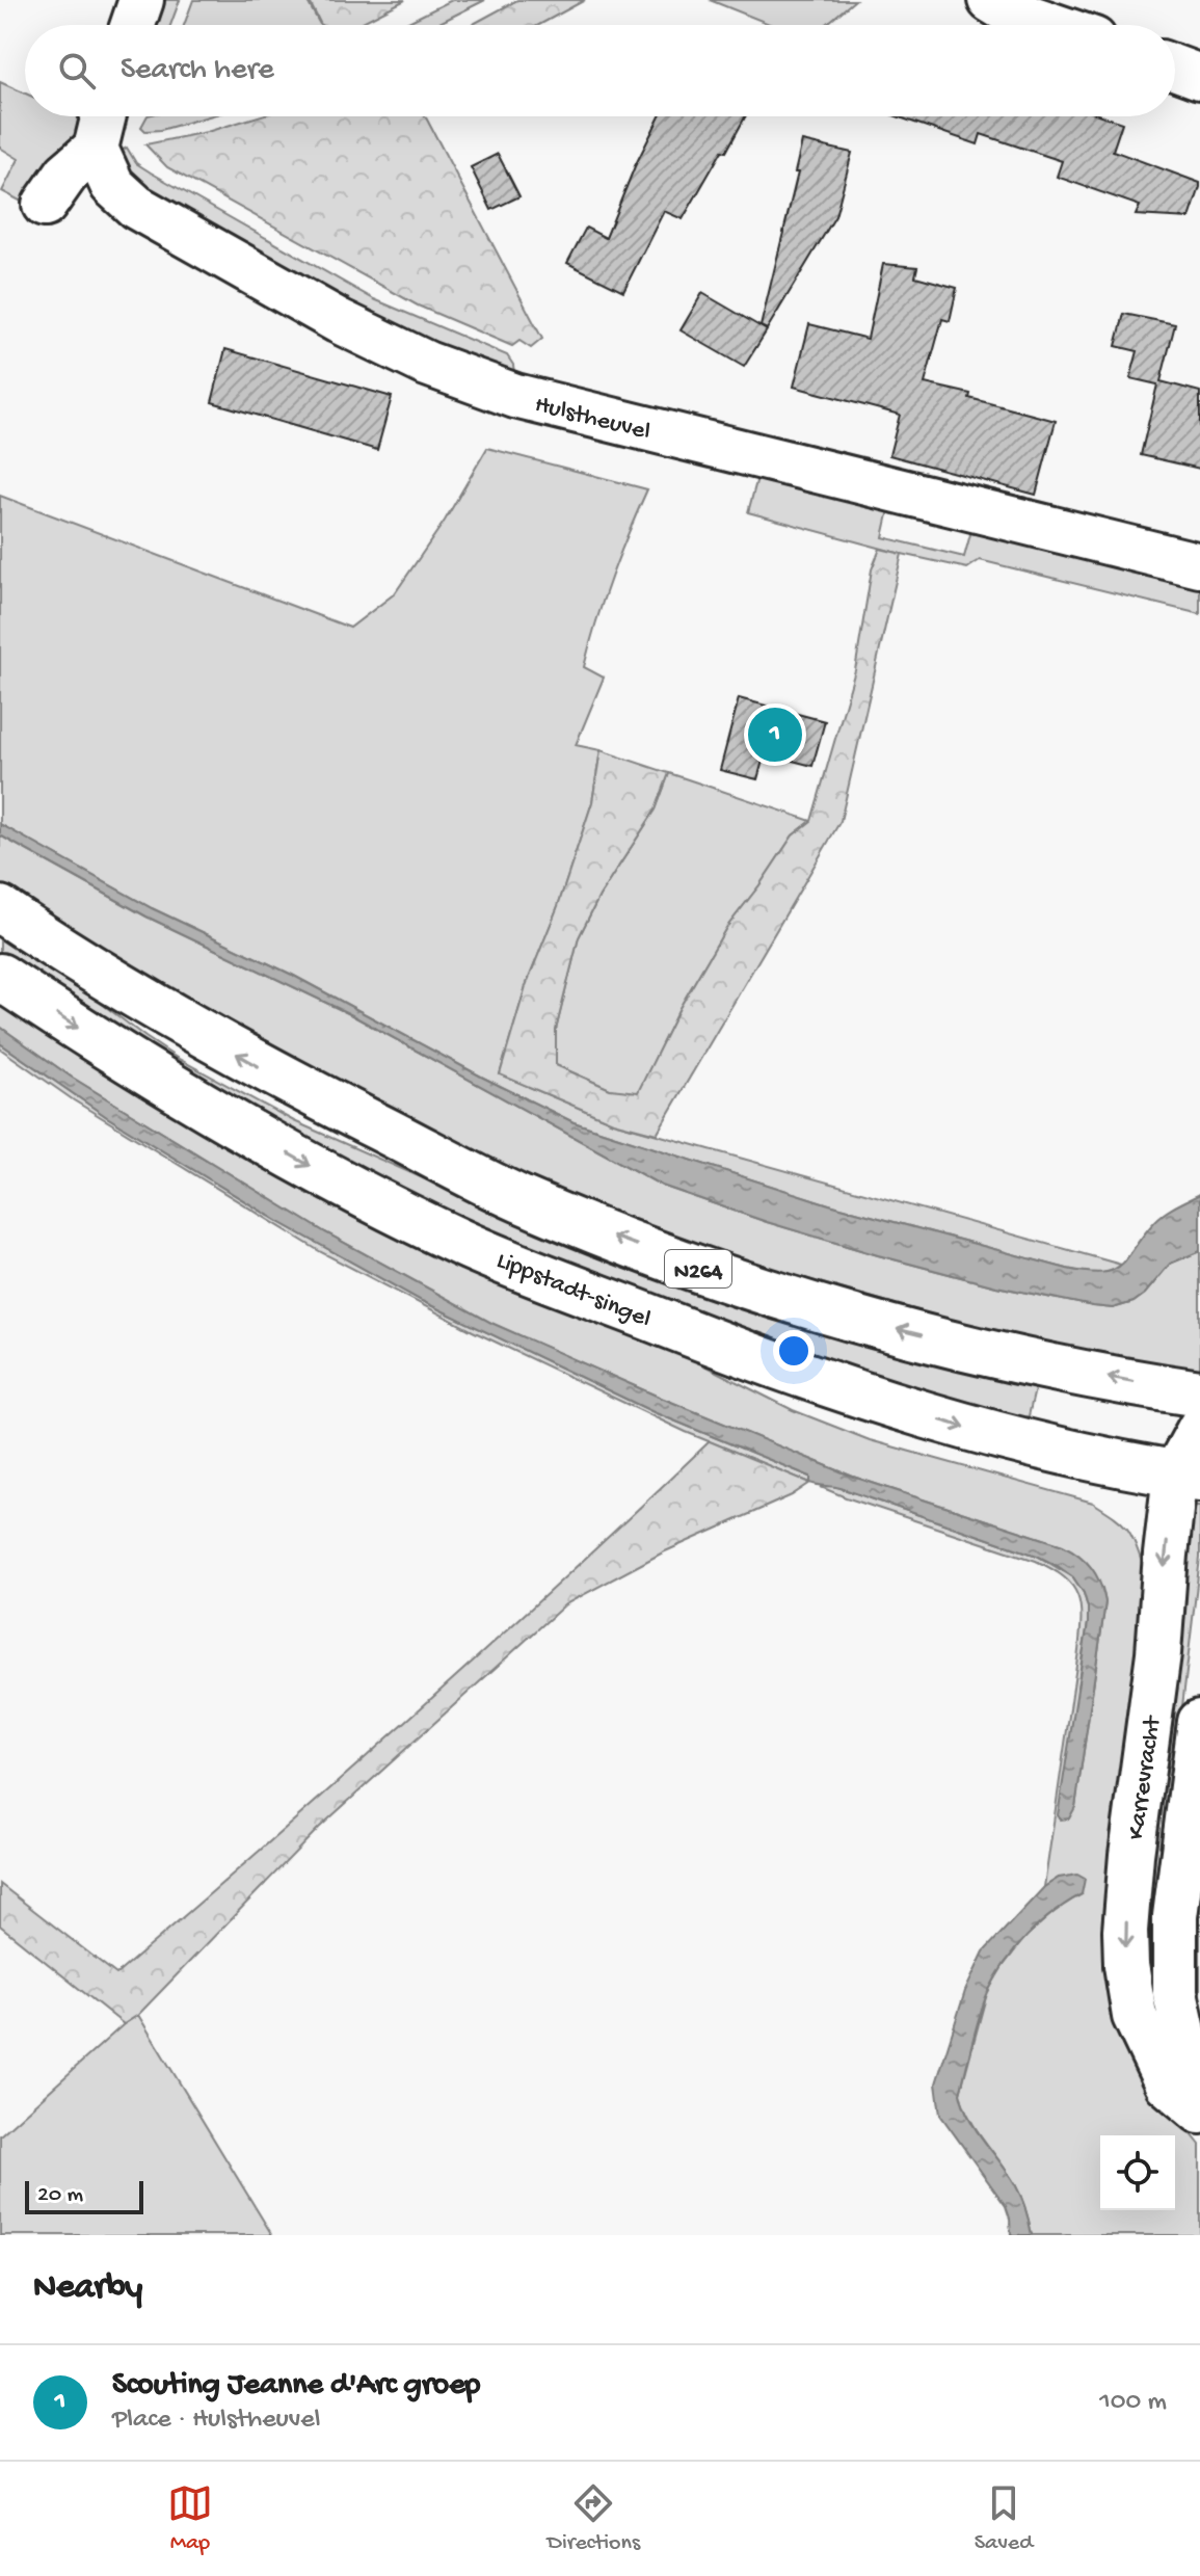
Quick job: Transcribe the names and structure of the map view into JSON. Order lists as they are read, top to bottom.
{
  "streets": {
    "main road": ["N264", "Lippstadt-singel"],
    "street": ["Hulstheuvel", "Karrevracht"]
  },
  "crossings": [
    ["Lippstadt-singel", "Karrevracht"]
  ],
  "scale_bar": "20 m",
  "page": {
    "search": "Search here",
    "pins": "1",
    "scale": "20 m",
    "heading": "Nearby",
    "list": [
      {
        "mark": "1",
        "name": "Scouting Jeanne d'Arc groep",
        "note": "Place · Hulstheuvel",
        "value": "100 m"
      }
    ],
    "nav": ["Map", "Directions", "Saved"]
  }
}
